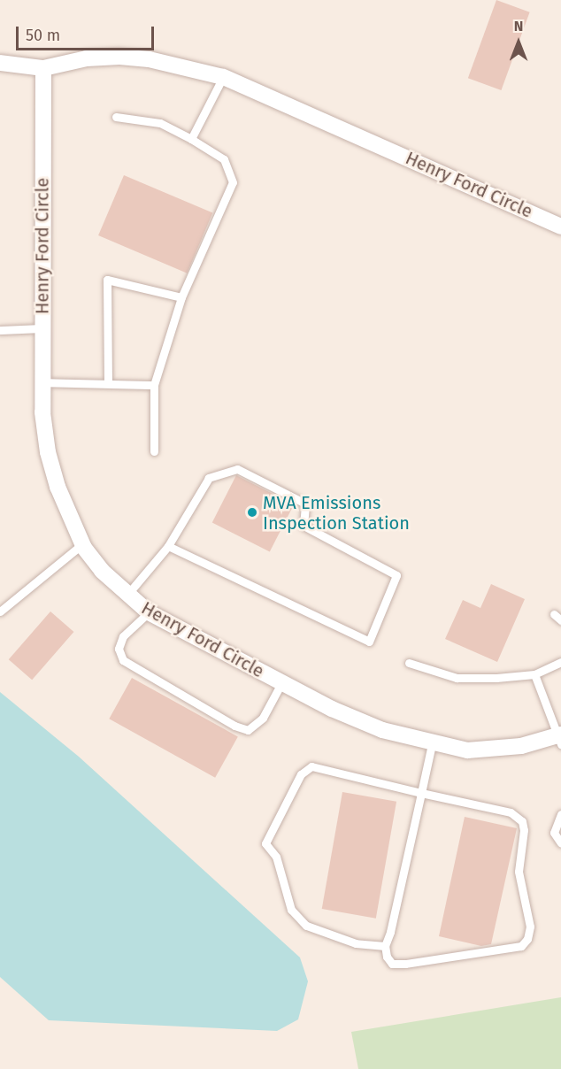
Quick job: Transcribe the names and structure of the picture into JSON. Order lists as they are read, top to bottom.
{
  "streets": {
    "street": ["Henry Ford Circle"]
  },
  "places": ["MVA Emissions Inspection Station"],
  "scale_bar": "50 m",
  "north": "top"
}
